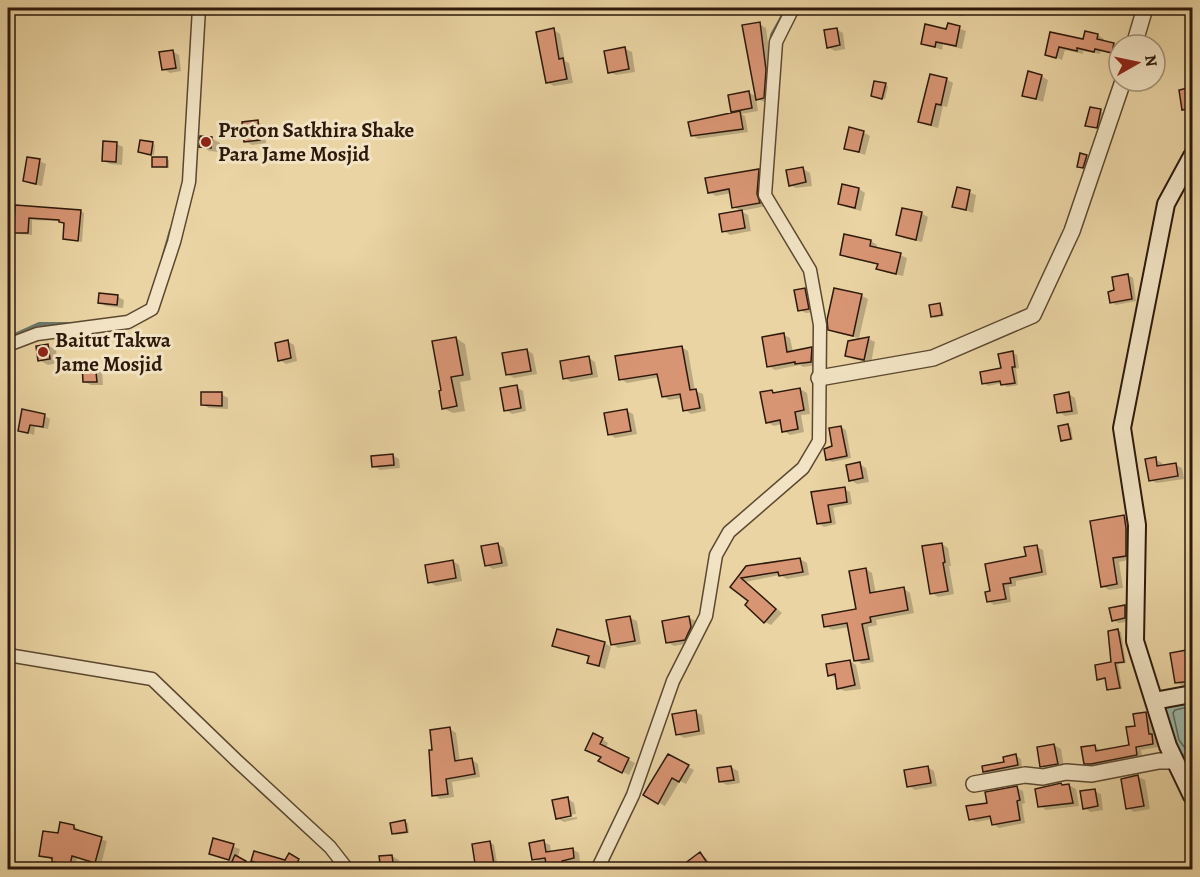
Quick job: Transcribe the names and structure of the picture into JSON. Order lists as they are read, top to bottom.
{
  "places": ["Proton Satkhira Shake Para Jame Mosjid", "Baitut Takwa Jame Mosjid"],
  "north": "right"
}
